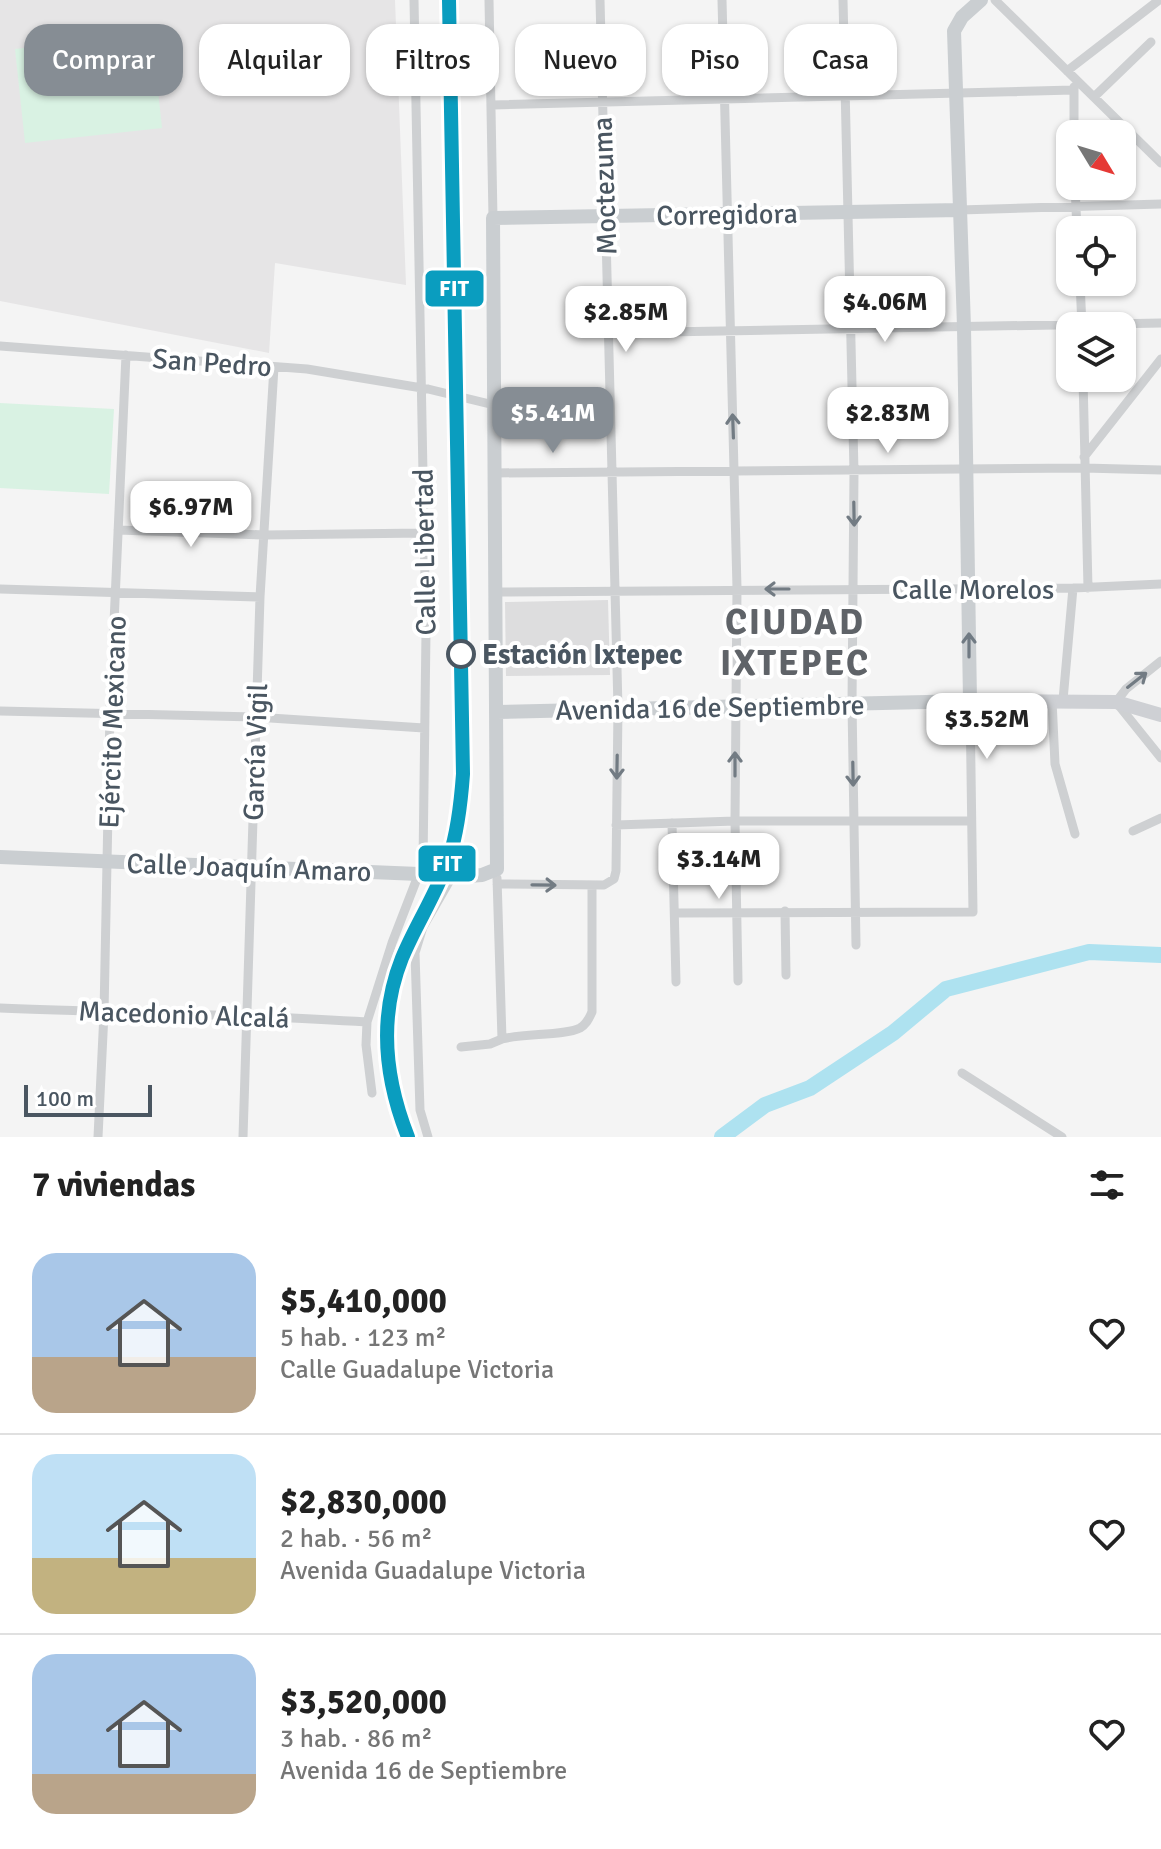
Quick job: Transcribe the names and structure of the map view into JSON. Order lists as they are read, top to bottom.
{
  "streets": {
    "main road": ["Corregidora", "Avenida 16 de Septiembre", "Calle Joaquín Amaro"],
    "street": [
      "Moctezuma",
      "San Pedro",
      "Calle Libertad",
      "Calle Morelos",
      "Ejército Mexicano",
      "García Vigil",
      "Macedonio Alcalá"
    ]
  },
  "crossings": [
    ["Moctezuma", "Corregidora"],
    ["Moctezuma", "Calle Morelos"],
    ["Moctezuma", "Avenida 16 de Septiembre"],
    ["Moctezuma", "Calle Joaquín Amaro"],
    ["San Pedro", "Calle Libertad"],
    ["San Pedro", "Ejército Mexicano"],
    ["San Pedro", "García Vigil"],
    ["Calle Libertad", "Calle Joaquín Amaro"],
    ["Calle Libertad", "Macedonio Alcalá"],
    ["Ejército Mexicano", "Calle Joaquín Amaro"],
    ["Ejército Mexicano", "Macedonio Alcalá"],
    ["García Vigil", "Calle Joaquín Amaro"],
    ["García Vigil", "Macedonio Alcalá"]
  ],
  "districts": ["CIUDAD IXTEPEC"],
  "places": ["Estación Ixtepec"],
  "lines": ["transit line FIT"],
  "scale_bar": "100 m",
  "north": "bottom right",
  "page": {
    "chip": [
      "Comprar",
      "Alquilar",
      "Filtros",
      "Nuevo",
      "Piso",
      "Casa"
    ],
    "price": [
      "$4.06M",
      "$2.85M",
      "$5.41M",
      "$2.83M",
      "$6.97M",
      "$3.52M",
      "$3.14M"
    ],
    "scale": "100 m",
    "heading": "7 viviendas",
    "list": [
      {
        "name": "$5,410,000",
        "note": "5 hab. · 123 m² · Calle Guadalupe Victoria"
      },
      {
        "name": "$2,830,000",
        "note": "2 hab. · 56 m² · Avenida Guadalupe Victoria"
      },
      {
        "name": "$3,520,000",
        "note": "3 hab. · 86 m² · Avenida 16 de Septiembre"
      }
    ]
  }
}
